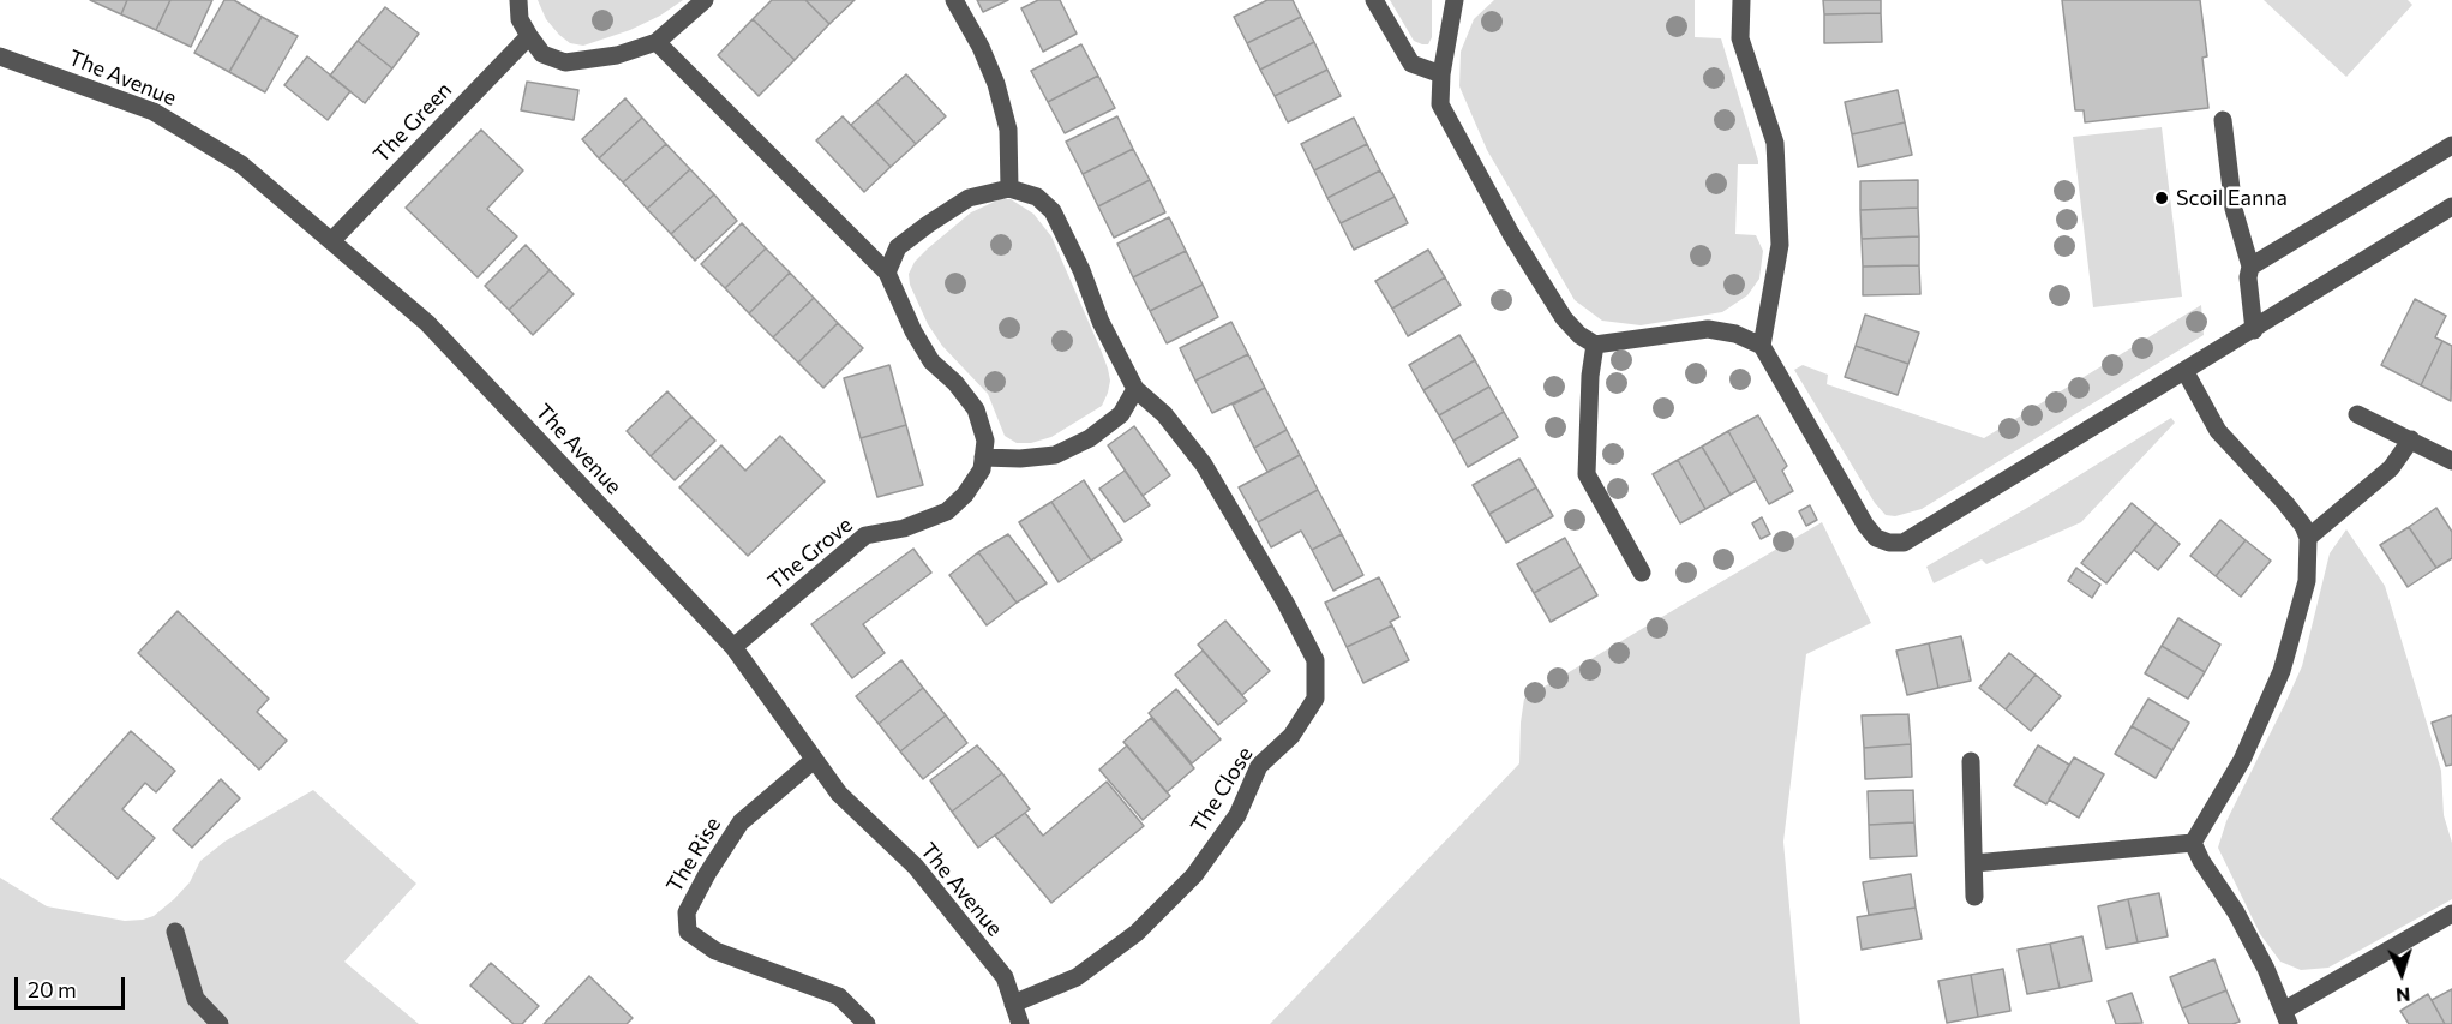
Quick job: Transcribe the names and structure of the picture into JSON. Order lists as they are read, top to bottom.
{
  "streets": {
    "street": [
      "The Avenue",
      "The Green",
      "The Grove",
      "The Close",
      "The Rise"
    ]
  },
  "crossings": [
    ["The Avenue", "The Green"],
    ["The Avenue", "The Grove"],
    ["The Avenue", "The Close"],
    ["The Avenue", "The Rise"]
  ],
  "places": ["Scoil Eanna"],
  "scale_bar": "20 m",
  "north": "bottom"
}
